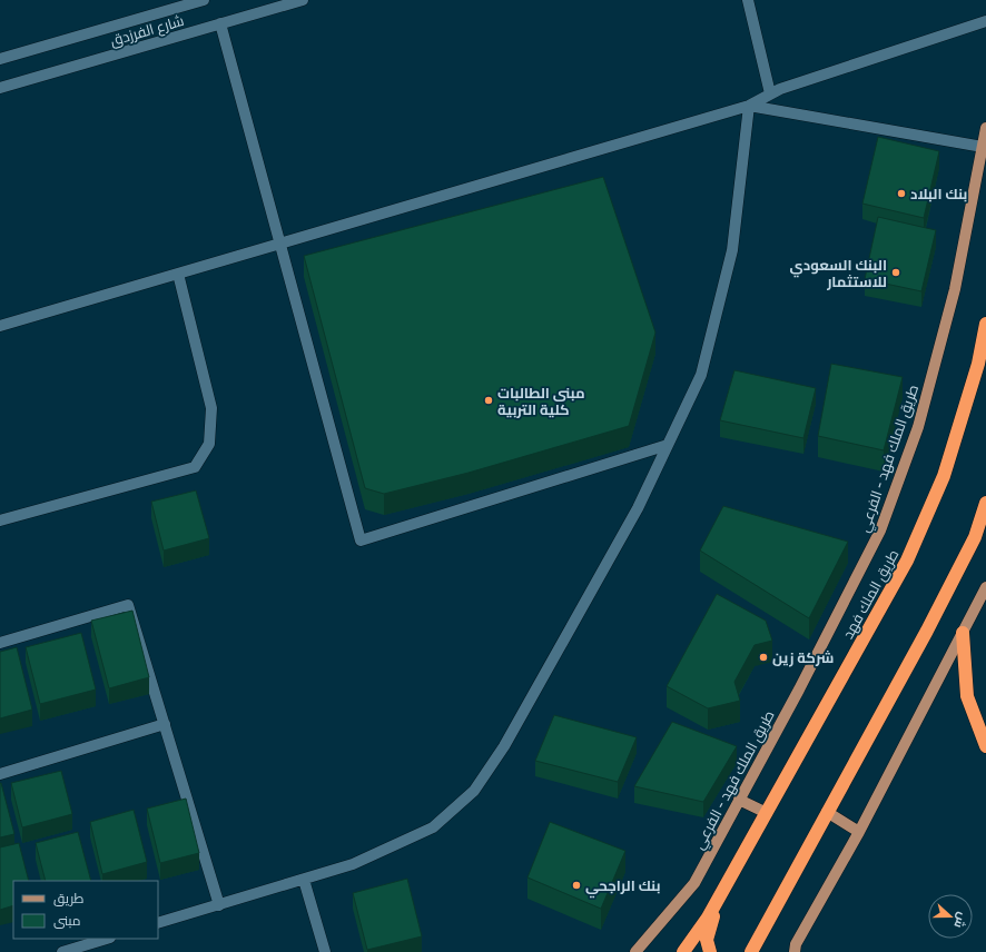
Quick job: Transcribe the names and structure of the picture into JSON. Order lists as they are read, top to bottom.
{
  "streets": {
    "highway": ["طريق الملك فهد"],
    "main road": ["طريق الملك فهد - الفرعي"],
    "street": ["شارع الفرزدق"]
  },
  "places": [
    "بنك البلاد",
    "البنك السعودي للاستثمار",
    "مبنى الطالبات كلية التربية",
    "شركة زين",
    "بنك الراجحي"
  ],
  "legend": ["طريق", "مبنى"],
  "north": "right"
}
